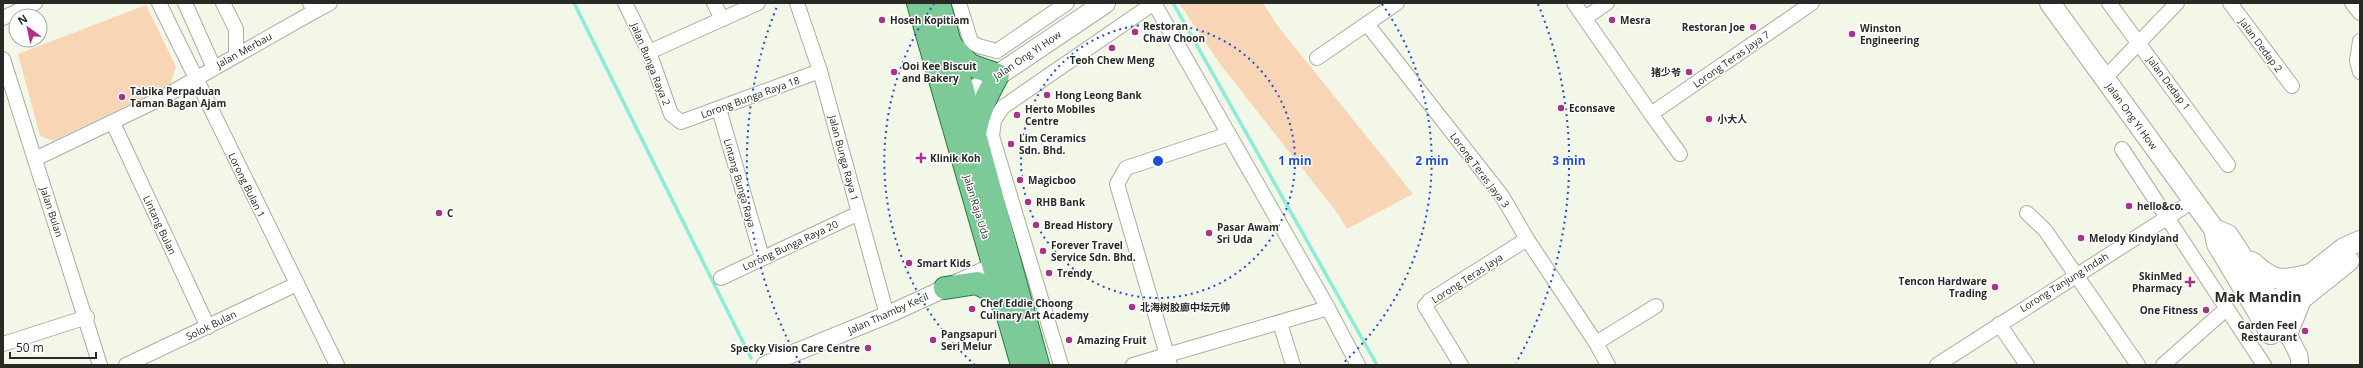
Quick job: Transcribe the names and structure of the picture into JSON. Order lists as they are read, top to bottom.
{
  "streets": {
    "main road": ["Jalan Ong Yi How", "Jalan Raja Uda"],
    "street": [
      "Jalan Dedap 2",
      "Jalan Merbau",
      "Lorong Teras Jaya 7",
      "Jalan Bunga Raya 2",
      "Jalan Dedap 1",
      "Lorong Bunga Raya 18",
      "Jalan Bunga Raya 1",
      "Lorong Teras Jaya 3",
      "Lintang Bunga Raya",
      "Lorong Bulan 1",
      "Jalan Bulan",
      "Lintang Bulan",
      "Lorong Bunga Raya 20",
      "Lorong Teras Jaya",
      "Lorong Tanjung Indah",
      "Jalan Thamby Kecil",
      "Solok Bulan"
    ]
  },
  "crossings": [
    ["Jalan Ong Yi How", "Jalan Raja Uda"],
    ["Jalan Ong Yi How", "Lorong Tanjung Indah"],
    ["Jalan Bunga Raya 2", "Lorong Bunga Raya 18"],
    ["Lorong Bunga Raya 18", "Jalan Bunga Raya 1"],
    ["Lorong Bunga Raya 18", "Lintang Bunga Raya"],
    ["Jalan Bunga Raya 1", "Lorong Bunga Raya 20"],
    ["Jalan Bunga Raya 1", "Jalan Thamby Kecil"],
    ["Lorong Teras Jaya 3", "Lorong Teras Jaya"],
    ["Lintang Bunga Raya", "Lorong Bunga Raya 20"],
    ["Lorong Bulan 1", "Solok Bulan"],
    ["Jalan Raja Uda", "Jalan Thamby Kecil"],
    ["Lintang Bulan", "Solok Bulan"]
  ],
  "districts": ["Mak Mandin"],
  "places": {
    "other": [
      "Hoseh Kopitiam",
      "Mesra",
      "Restoran Joe",
      "Restoran Chaw Choon",
      "Winston Engineering",
      "Teoh Chew Meng",
      "Ooi Kee Biscuit and Bakery",
      "猪少爷",
      "Hong Leong Bank",
      "Tabika Perpaduan Taman Bagan Ajam",
      "Econsave",
      "Herto Mobiles Centre",
      "小大人",
      "Lim Ceramics Sdn. Bhd.",
      "Magicboo",
      "RHB Bank",
      "hello&co.",
      "C",
      "Bread History",
      "Pasar Awam Sri Uda",
      "Melody Kindyland",
      "Forever Travel Service Sdn. Bhd.",
      "Smart Kids",
      "Trendy",
      "Tencon Hardware Trading",
      "北海树胶廊中坛元帅",
      "Chef Eddie Choong Culinary Art Academy",
      "One Fitness",
      "Garden Feel Restaurant",
      "Pangsapuri Seri Melur",
      "Amazing Fruit",
      "Specky Vision Care Centre"
    ],
    "health": ["Klinik Koh", "SkinMed Pharmacy"]
  },
  "scale_bar": "50 m",
  "north": "top left",
  "rings": ["1 min", "2 min", "3 min"]
}
